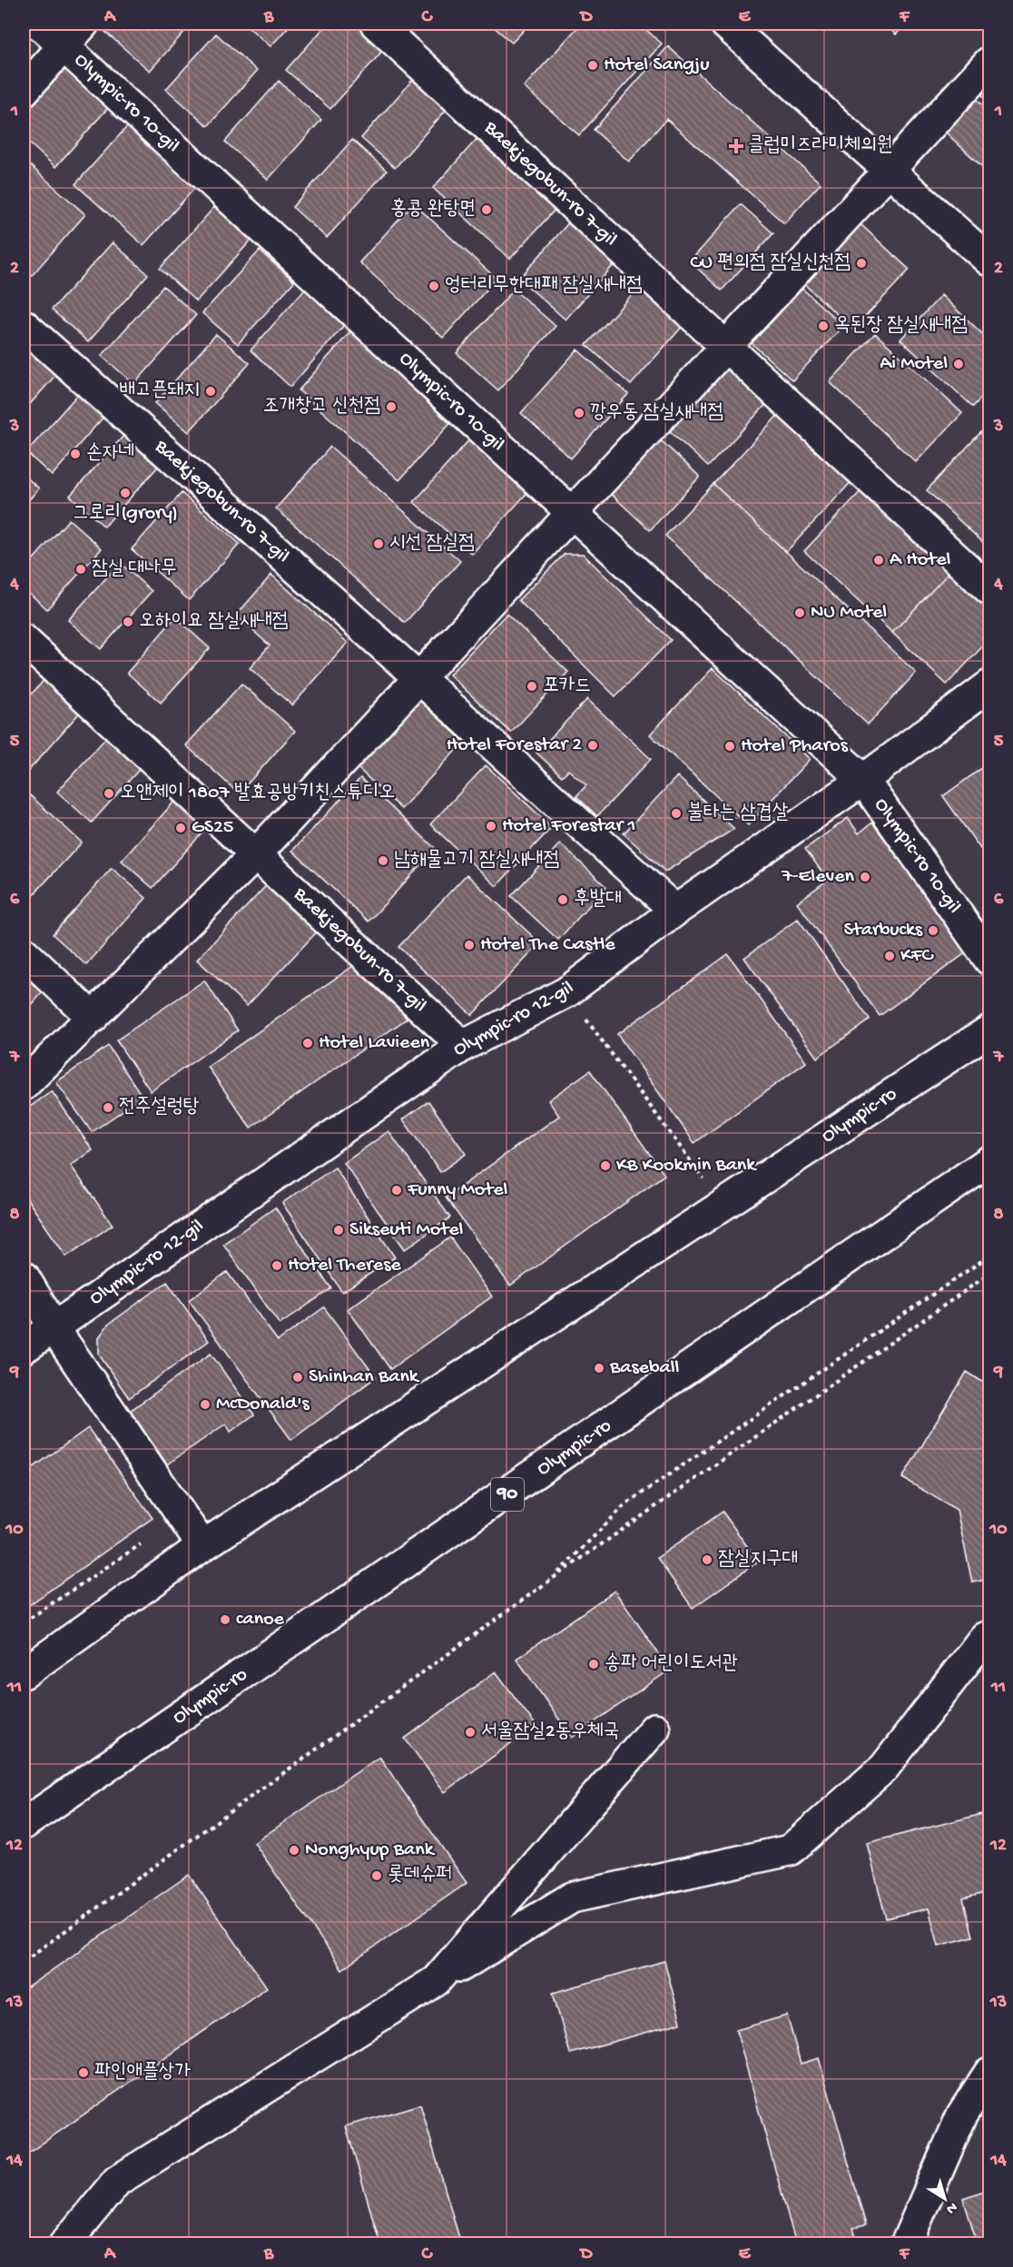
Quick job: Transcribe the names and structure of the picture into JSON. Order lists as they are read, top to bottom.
{
  "streets": {
    "street": [
      "Olympic-ro 10-gil",
      "Baekjegobun-ro 7-gil",
      "Olympic-ro 12-gil",
      "Olympic-ro",
      "90"
    ]
  },
  "crossings": [
    ["Olympic-ro 10-gil", "Olympic-ro 12-gil"],
    ["Baekjegobun-ro 7-gil", "Olympic-ro 12-gil"]
  ],
  "places": {
    "other": [
      "Hotel Sangju",
      "홍콩 완탕면",
      "CU 편의점 잠실신천점",
      "엉터리무한대패 잠실새내점",
      "옥된장 잠실새내점",
      "Ai Motel",
      "배고픈돼지",
      "조개창고 신천점",
      "깡우동 잠실새내점",
      "손자네",
      "그로리(grory)",
      "시선 잠실점",
      "A Hotel",
      "잠실 대나무",
      "NU Motel",
      "오하이요 잠실새내점",
      "포카드",
      "Hotel Forestar 2",
      "Hotel Pharos",
      "오앤제이 1807 발효공방키친스튜디오",
      "불타는 삼겹살",
      "Hotel Forestar 1",
      "GS25",
      "남해물고기 잠실새내점",
      "7-Eleven",
      "후발대",
      "Starbucks",
      "Hotel The Castle",
      "KFC",
      "Hotel Lavieen",
      "전주설렁탕",
      "KB Kookmin Bank",
      "Funny Motel",
      "Sikseuti Motel",
      "Hotel Therese",
      "Baseball",
      "Shinhan Bank",
      "McDonald's",
      "잠실지구대",
      "canoe",
      "송파 어린이도서관",
      "서울잠실2동우체국",
      "Nonghyup Bank",
      "롯데슈퍼",
      "파인애플상가"
    ],
    "health": ["클럽미즈라미체의원"]
  },
  "north": "bottom right",
  "grid": {
    "columns": [
      "A",
      "B",
      "C",
      "D",
      "E",
      "F"
    ],
    "rows": [
      "1",
      "2",
      "3",
      "4",
      "5",
      "6",
      "7",
      "8",
      "9",
      "10",
      "11",
      "12",
      "13",
      "14"
    ]
  }
}
